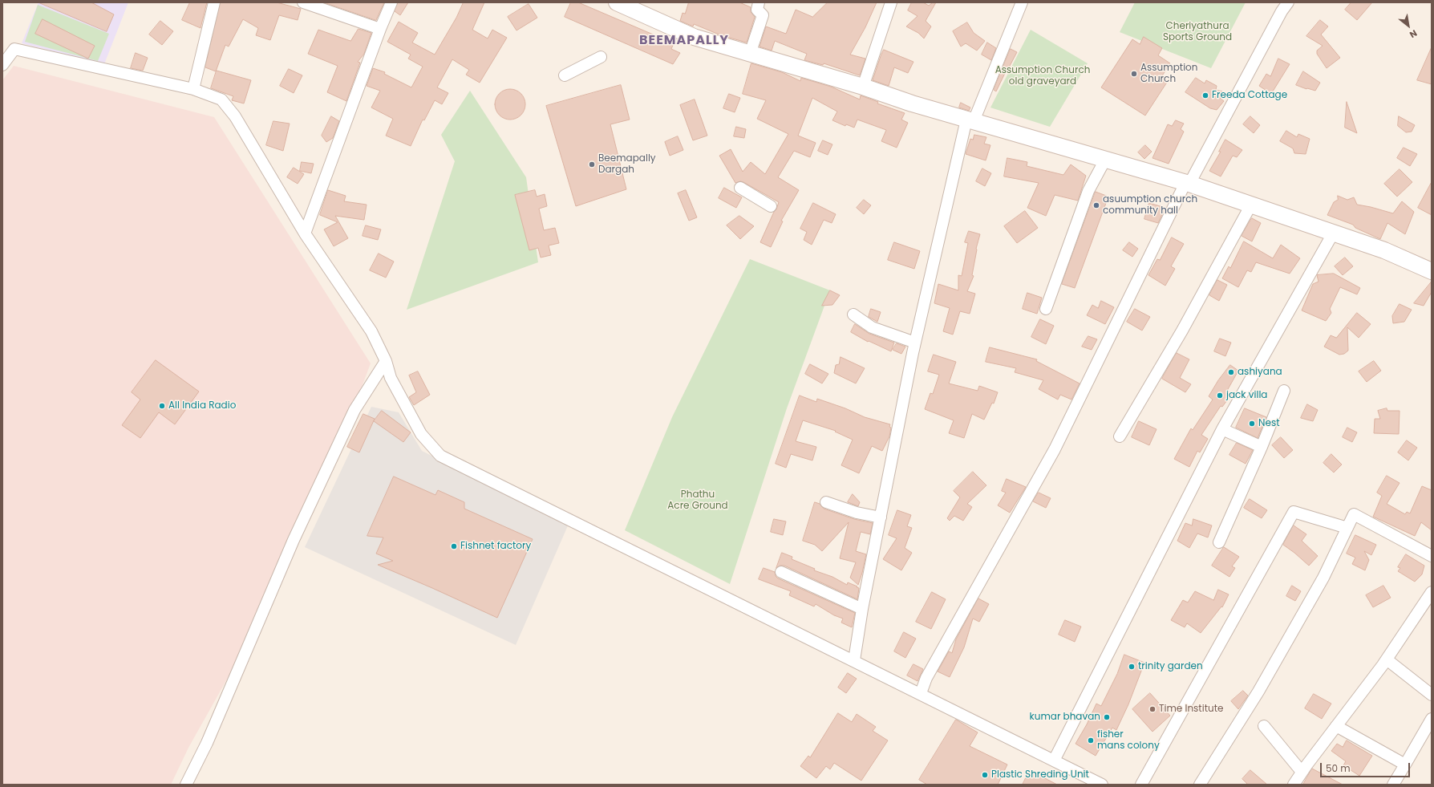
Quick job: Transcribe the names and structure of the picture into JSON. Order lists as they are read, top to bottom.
{
  "districts": ["BEEMAPALLY"],
  "parks": ["Cheriyathura Sports Ground", "Assumption Church old graveyard", "Phathu Acre Ground"],
  "places": [
    "Assumption Church",
    "Freeda Cottage",
    "Beemapally Dargah",
    "asuumption church community hall",
    "ashiyana",
    "jack villa",
    "All India Radio",
    "Nest",
    "Fishnet factory",
    "trinity garden",
    "Time Institute",
    "kumar bhavan",
    "fisher mans colony",
    "Plastic Shreding Unit"
  ],
  "scale_bar": "50 m",
  "north": "bottom right"
}
